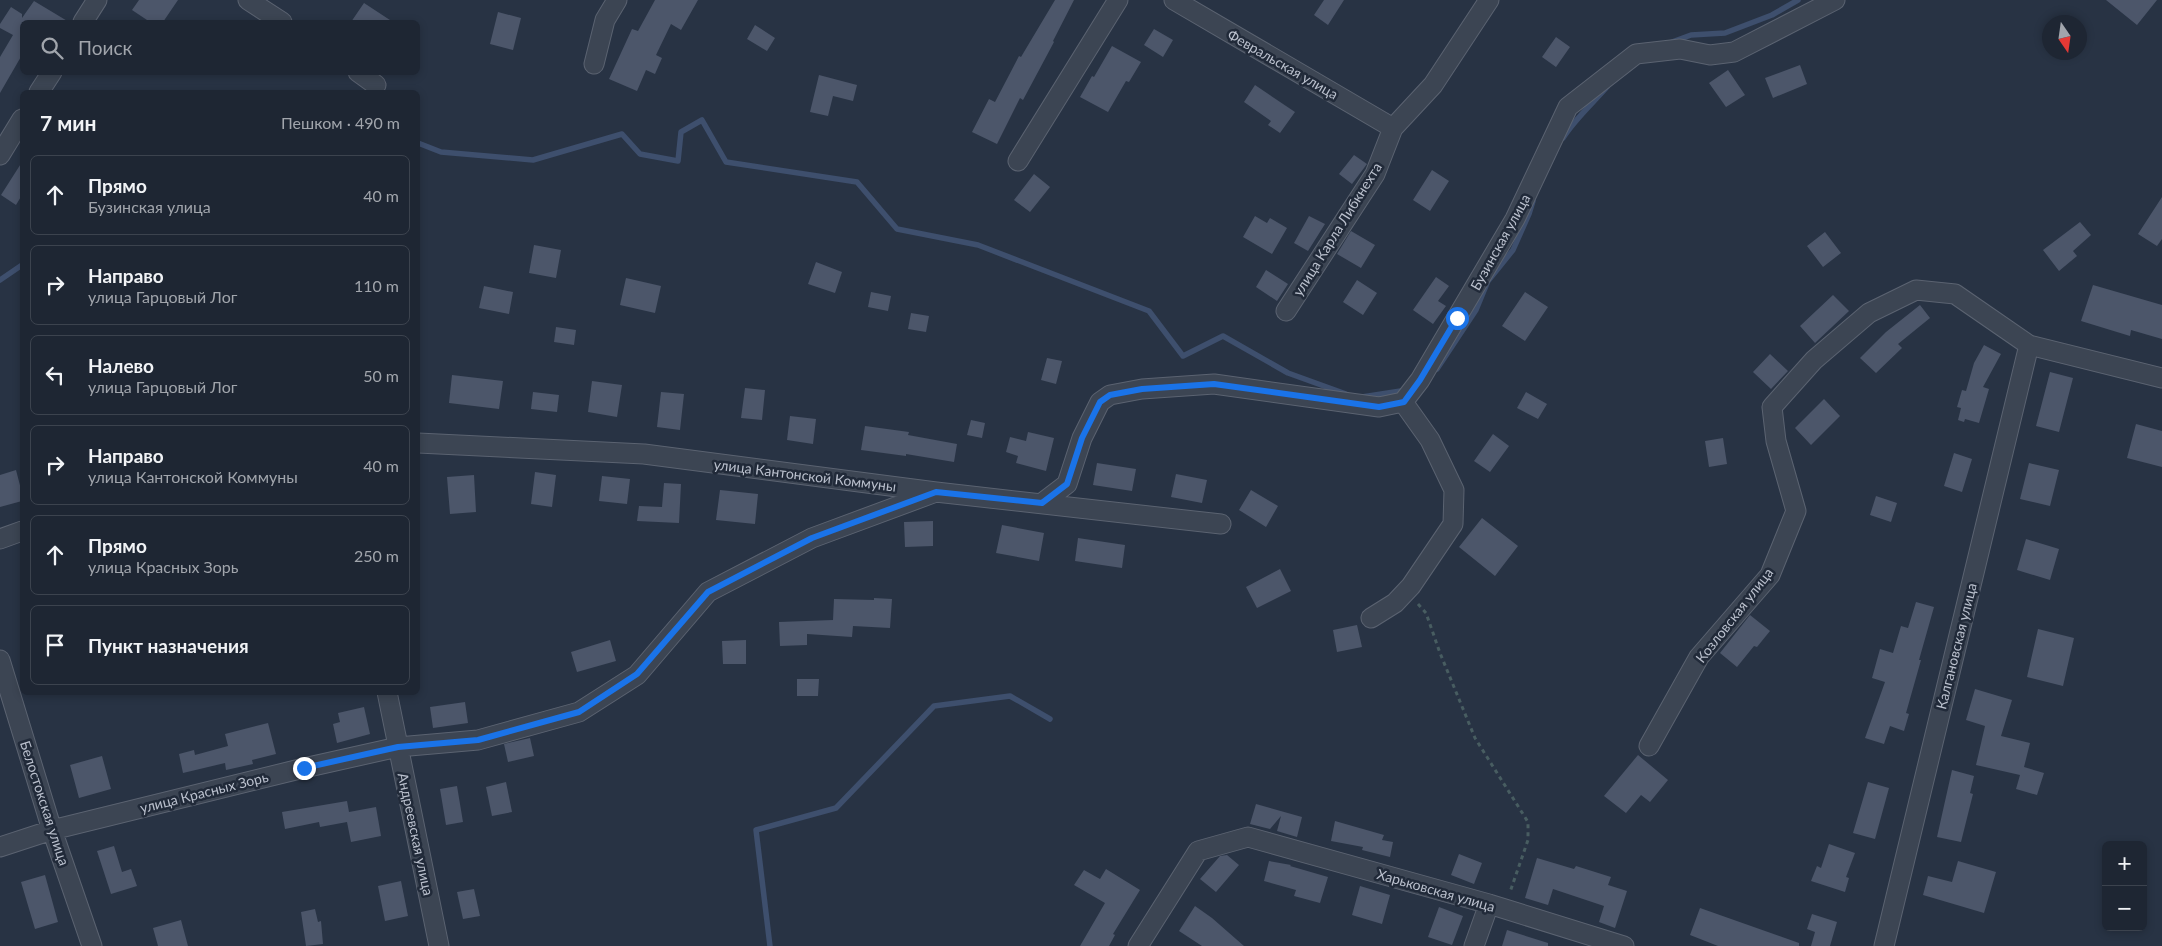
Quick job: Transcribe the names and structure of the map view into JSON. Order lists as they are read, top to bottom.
{
  "streets": {
    "street": [
      "Февральская улица",
      "улица Карла Либкнехта",
      "Бузинская улица",
      "улица Кантонской Коммуны",
      "Козловская улица",
      "Калгановская улица",
      "улица Красных Зорь",
      "Белостокская улица",
      "Андреевская улица",
      "Харьковская улица"
    ]
  },
  "crossings": [
    ["Февральская улица", "улица Карла Либкнехта"],
    ["улица Кантонской Коммуны", "улица Красных Зорь"],
    ["Козловская улица", "Калгановская улица"],
    ["улица Красных Зорь", "Белостокская улица"],
    ["улица Красных Зорь", "Андреевская улица"]
  ],
  "north": "bottom",
  "page": {
    "search": "Поиск",
    "heading": ["7 мин", "Пешком · 490 m"],
    "list": [
      ["Прямо", "Бузинская улица", "40 m"],
      ["Направо", "улица Гарцовый Лог", "110 m"],
      ["Налево", "улица Гарцовый Лог", "50 m"],
      ["Направо", "улица Кантонской Коммуны", "40 m"],
      ["Прямо", "улица Красных Зорь", "250 m"],
      "Пункт назначения"
    ],
    "map_buttons": ["+", "−"]
  }
}
